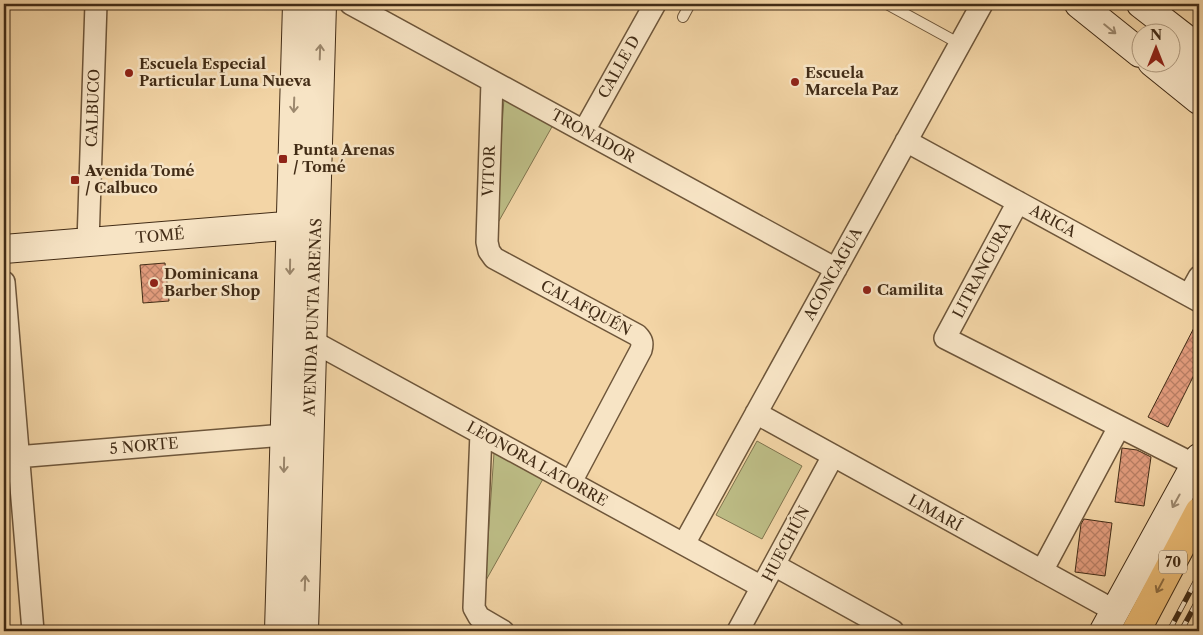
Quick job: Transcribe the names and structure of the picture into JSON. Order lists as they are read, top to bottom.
{
  "streets": {
    "highway": ["70"],
    "main road": ["TOMÉ", "AVENIDA PUNTA ARENAS"],
    "street": [
      "CALLE D",
      "CALBUCO",
      "TRONADOR",
      "VITOR",
      "ARICA",
      "LITRANCURA",
      "ACONCAGUA",
      "CALAFQUÉN",
      "5 NORTE",
      "LEONORA LATORRE",
      "LIMARÍ",
      "HUECHÚN"
    ]
  },
  "crossings": [
    ["CALLE D", "TRONADOR"],
    ["CALBUCO", "TOMÉ"],
    ["TRONADOR", "VITOR"],
    ["TRONADOR", "ACONCAGUA"],
    ["VITOR", "CALAFQUÉN"],
    ["ARICA", "LITRANCURA"],
    ["ARICA", "ACONCAGUA"],
    ["TOMÉ", "AVENIDA PUNTA ARENAS"],
    ["ACONCAGUA", "LEONORA LATORRE"],
    ["ACONCAGUA", "LIMARÍ"],
    ["CALAFQUÉN", "LEONORA LATORRE"],
    ["AVENIDA PUNTA ARENAS", "5 NORTE"],
    ["AVENIDA PUNTA ARENAS", "LEONORA LATORRE"],
    ["LEONORA LATORRE", "HUECHÚN"],
    ["LIMARÍ", "HUECHÚN"]
  ],
  "places": {
    "other": [
      "Escuela Especial Particular Luna Nueva",
      "Escuela Marcela Paz",
      "Dominicana Barber Shop",
      "Camilita"
    ],
    "transit": ["Punta Arenas / Tomé", "Avenida Tomé / Calbuco"]
  },
  "north": "top"
}
